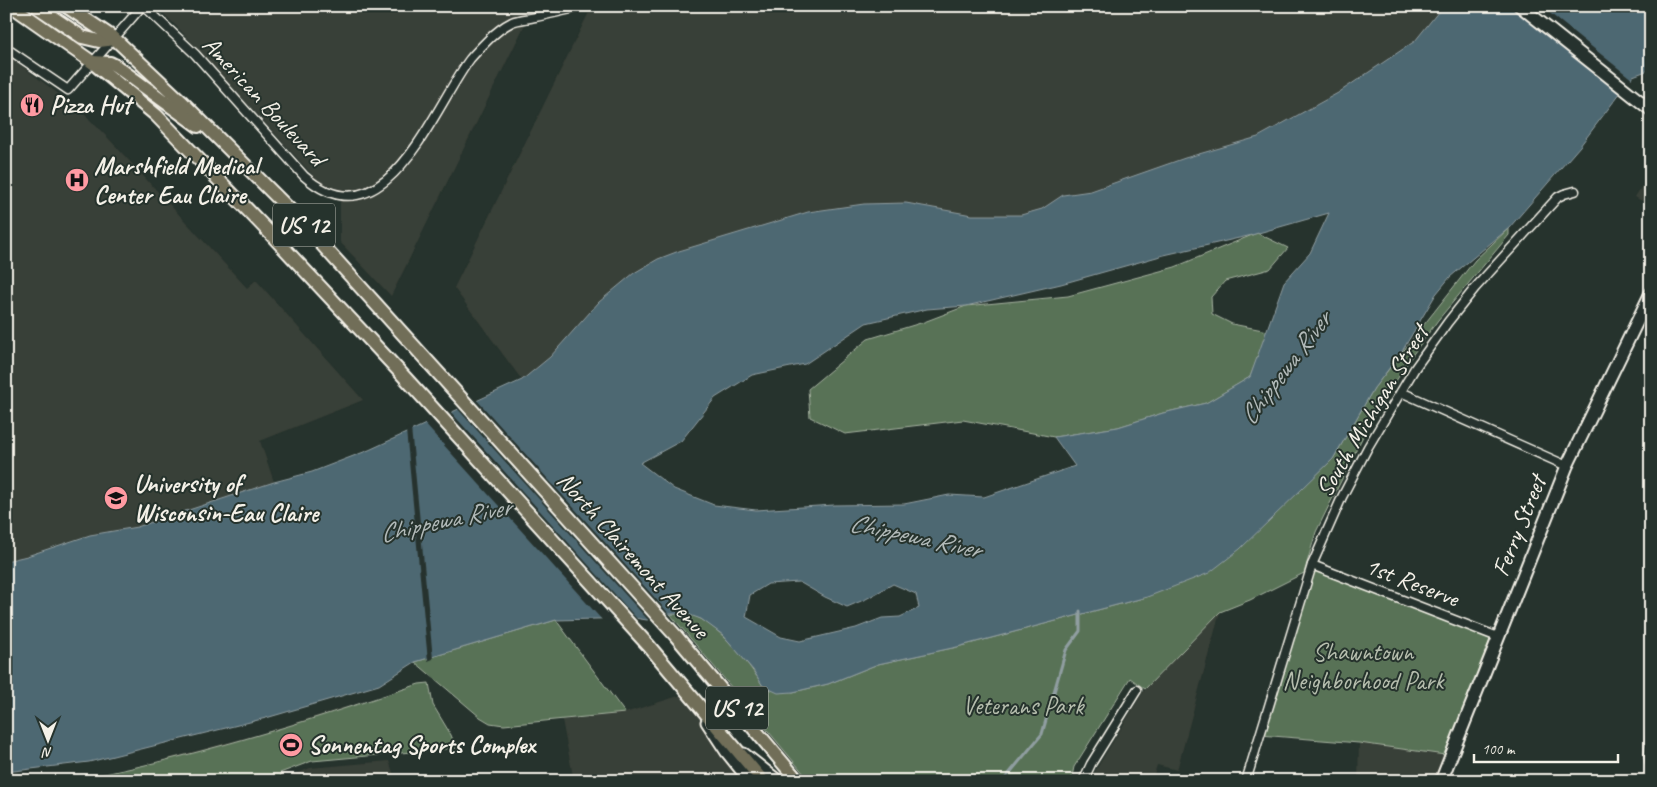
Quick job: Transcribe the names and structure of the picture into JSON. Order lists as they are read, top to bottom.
{
  "streets": {
    "main road": ["US 12", "Ferry Street", "North Clairemont Avenue"],
    "street": ["American Boulevard", "South Michigan Street", "1st Reserve"]
  },
  "crossings": [
    ["US 12", "North Clairemont Avenue"],
    ["South Michigan Street", "1st Reserve"],
    ["Ferry Street", "1st Reserve"]
  ],
  "water": ["Chippewa River"],
  "parks": ["Shawntown Neighborhood Park", "Veterans Park"],
  "places": {
    "restaurant": ["Pizza Hut"],
    "hospital": ["Marshfield Medical Center Eau Claire"],
    "school or university": ["University of Wisconsin-Eau Claire"],
    "sports": ["Sonnentag Sports Complex"]
  },
  "scale_bar": "100 m",
  "north": "bottom"
}
